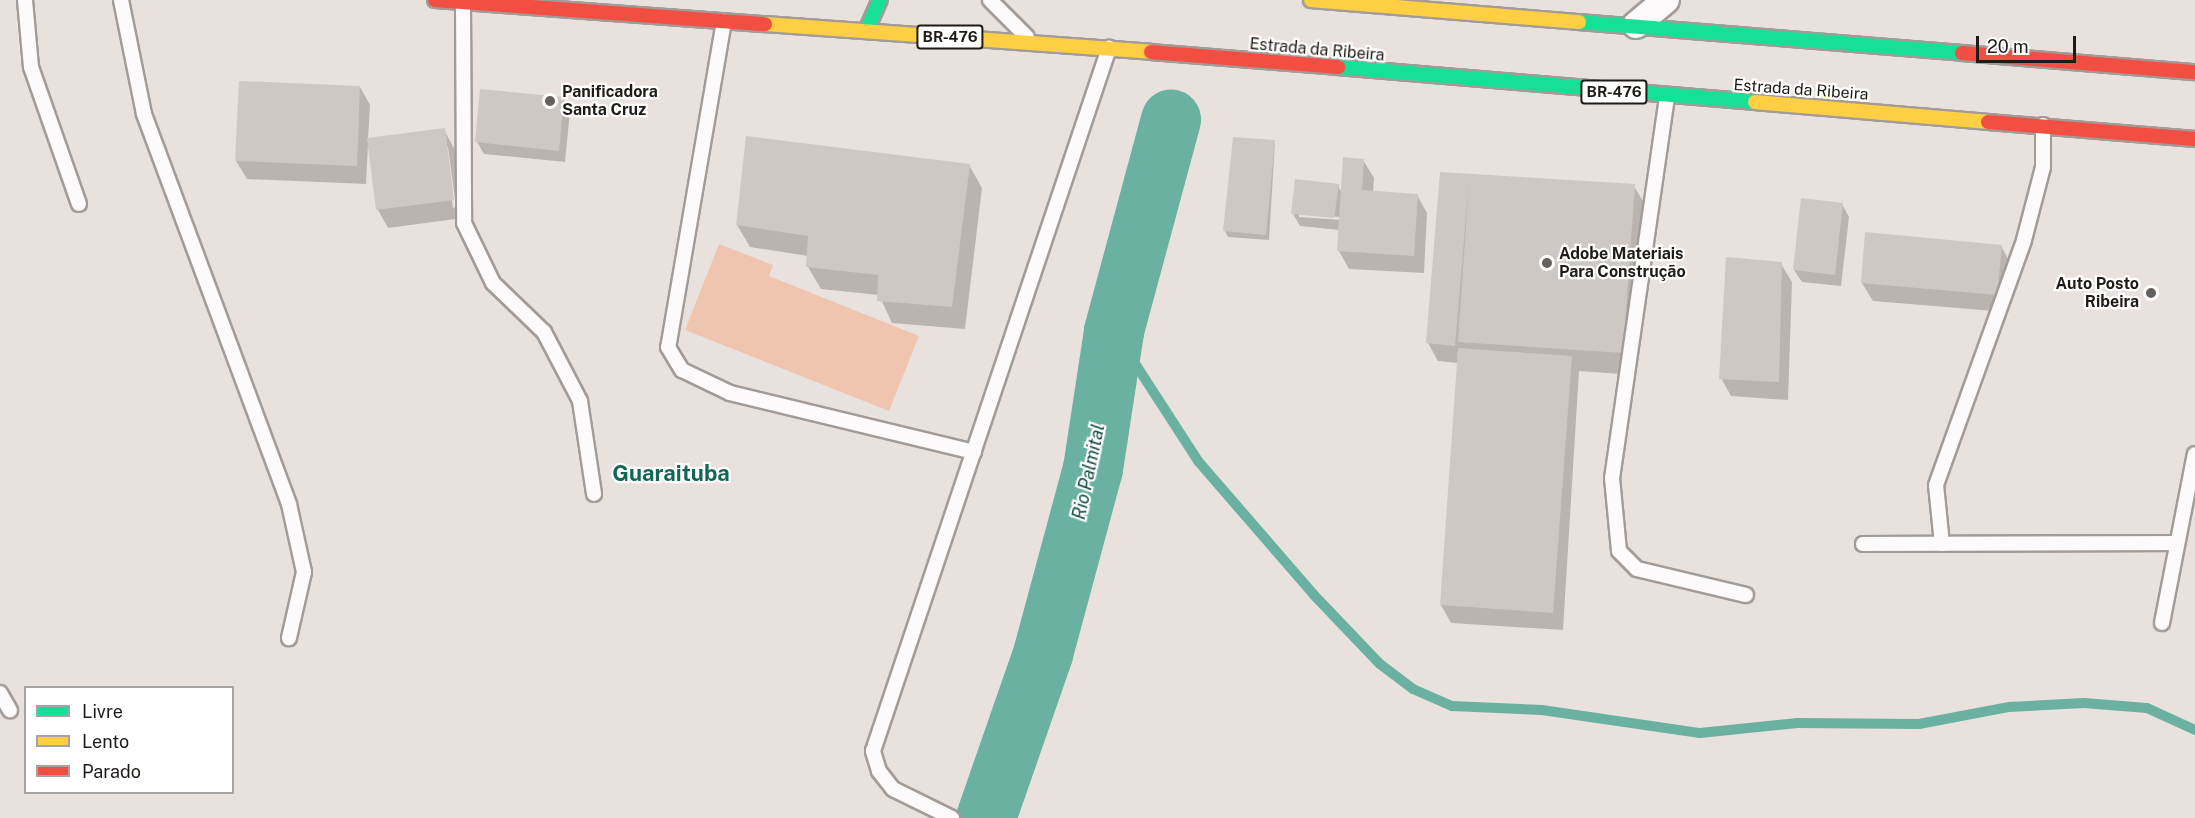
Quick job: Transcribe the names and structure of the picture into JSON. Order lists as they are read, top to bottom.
{
  "streets": {
    "main road": ["BR-476", "Estrada da Ribeira"]
  },
  "districts": ["Guaraituba"],
  "water": ["Rio Palmital"],
  "places": ["Panificadora Santa Cruz", "Adobe Materiais Para Construção", "Auto Posto Ribeira"],
  "legend": ["Livre", "Lento", "Parado"],
  "scale_bar": "20 m"
}
